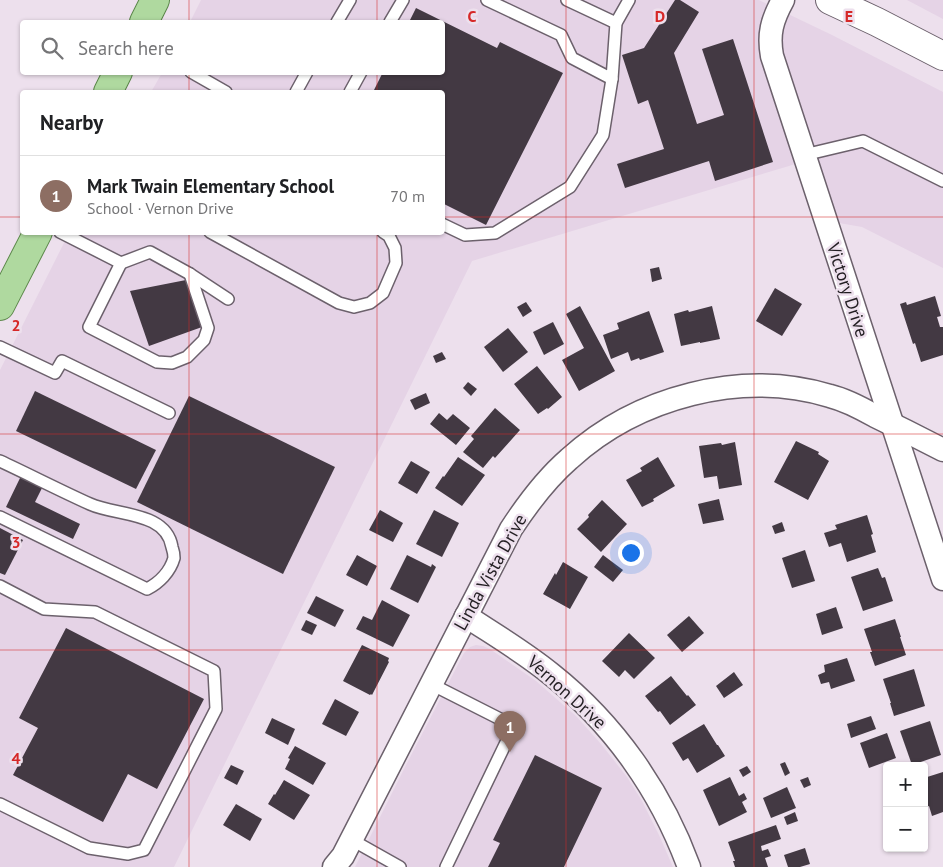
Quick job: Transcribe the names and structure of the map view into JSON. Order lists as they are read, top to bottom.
{
  "streets": {
    "street": ["Victory Drive", "Linda Vista Drive", "Vernon Drive"]
  },
  "crossings": [
    ["Victory Drive", "Linda Vista Drive"],
    ["Linda Vista Drive", "Vernon Drive"]
  ],
  "page": {
    "search": "Search here",
    "heading": "Nearby",
    "list": [
      {
        "mark": "1",
        "name": "Mark Twain Elementary School",
        "note": "School · Vernon Drive",
        "value": "70 m"
      }
    ],
    "pins": "1",
    "map_buttons": ["+", "−"]
  },
  "grid": {
    "columns": ["C", "D", "E"],
    "rows": ["2", "3", "4"]
  }
}
